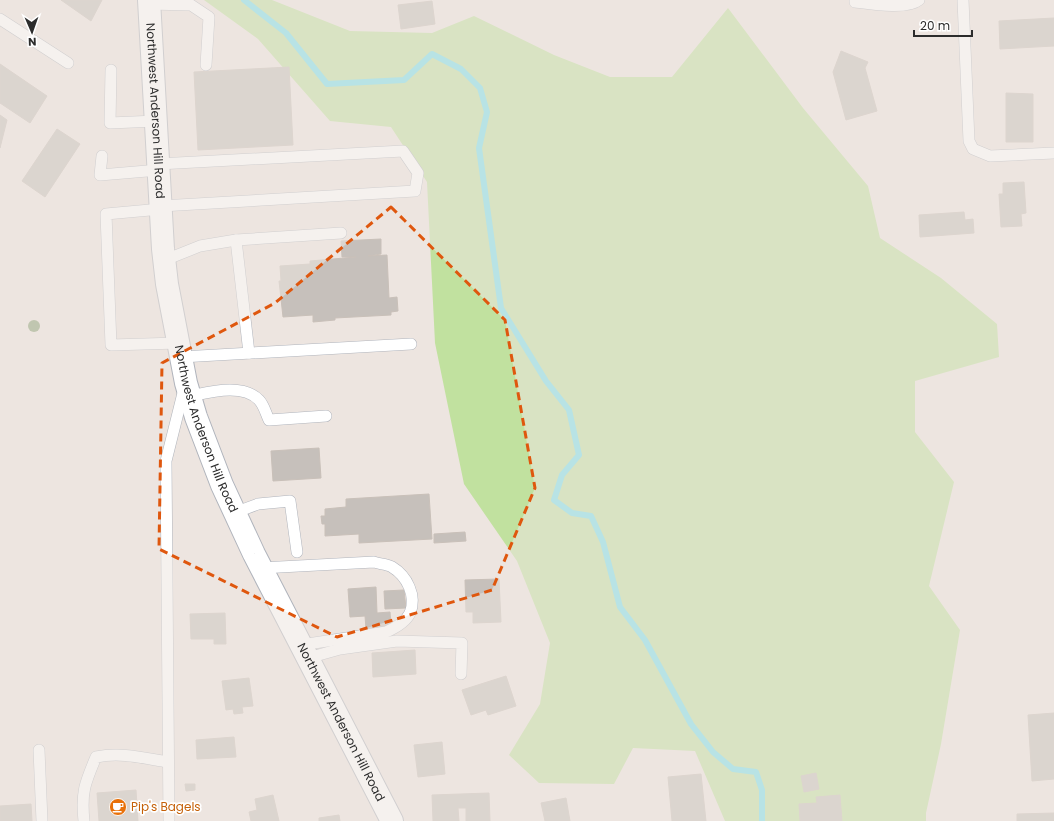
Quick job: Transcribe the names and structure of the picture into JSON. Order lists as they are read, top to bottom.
{
  "streets": {
    "main road": ["Northwest Anderson Hill Road"]
  },
  "places": {
    "cafe": ["Pip's Bagels"]
  },
  "scale_bar": "20 m",
  "north": "bottom"
}
